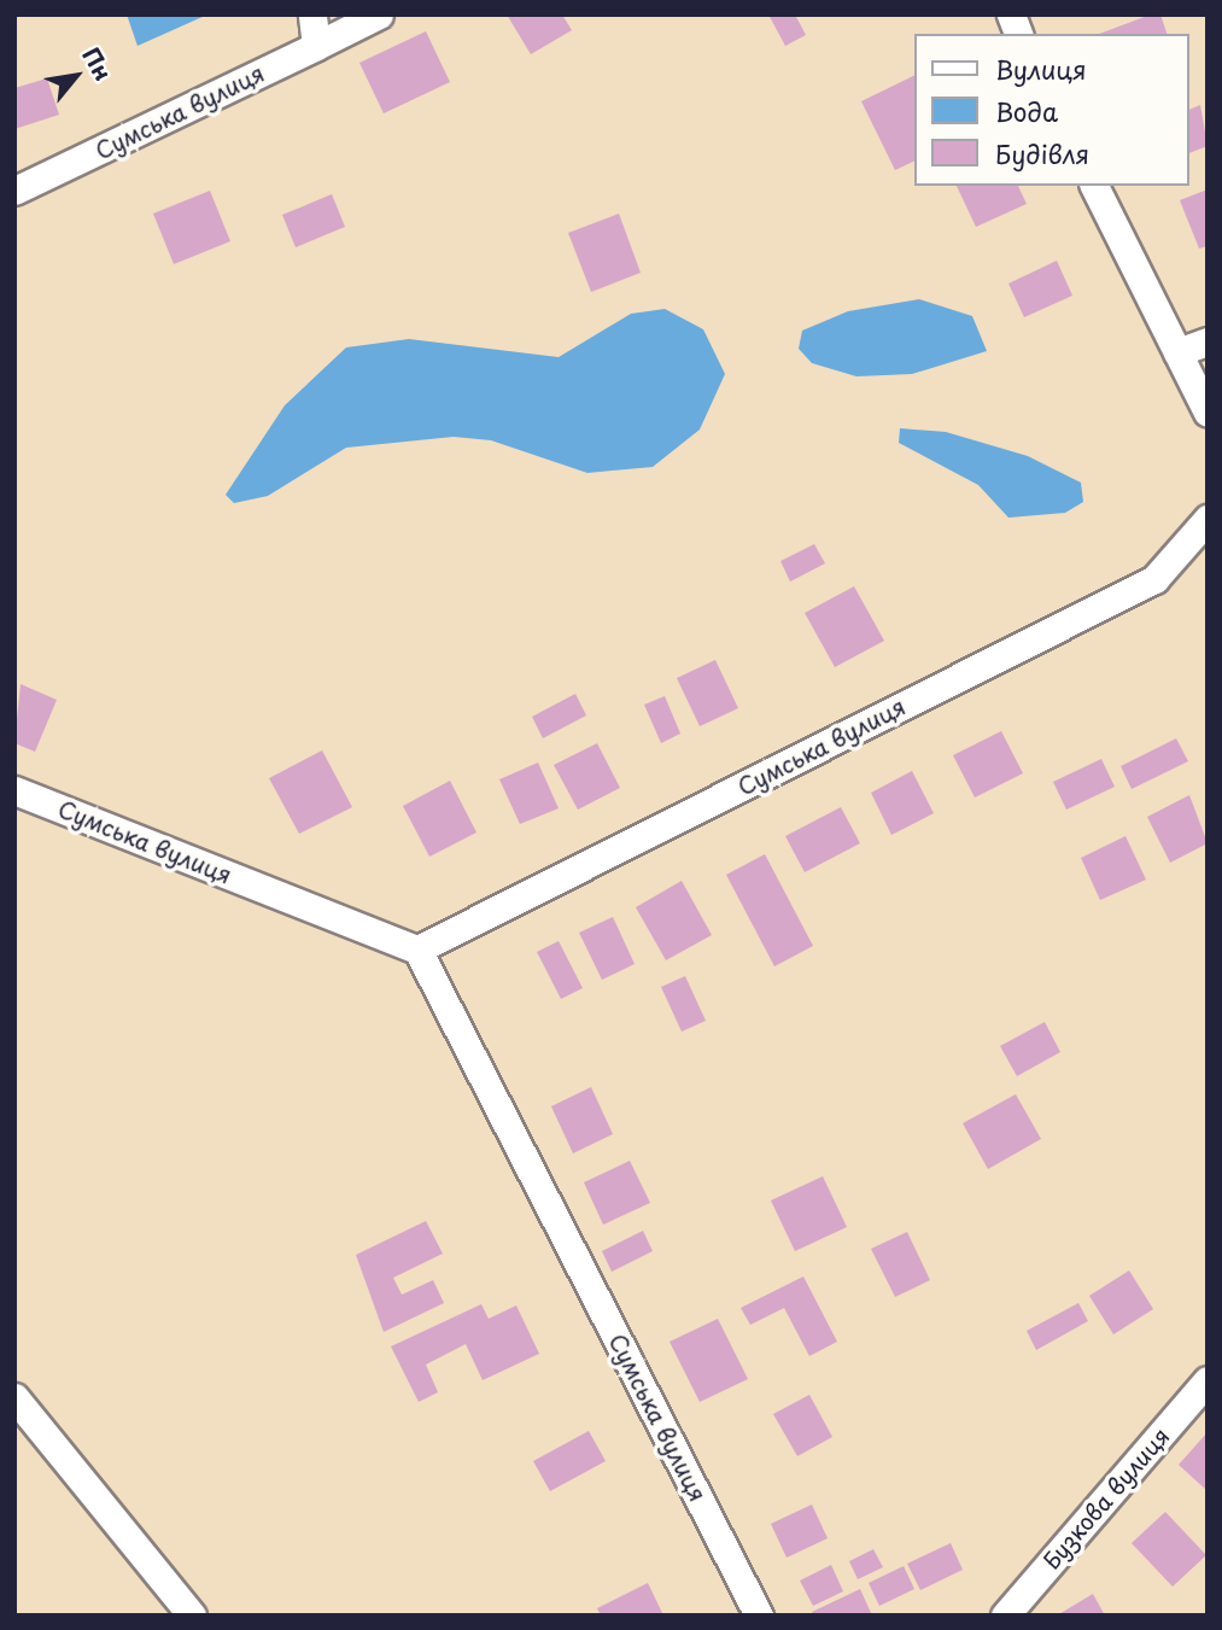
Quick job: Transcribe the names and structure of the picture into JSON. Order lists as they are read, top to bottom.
{
  "streets": {
    "street": ["Сумська вулиця", "Бузкова вулиця"]
  },
  "legend": ["Вулиця", "Вода", "Будівля"],
  "north": "top right"
}
